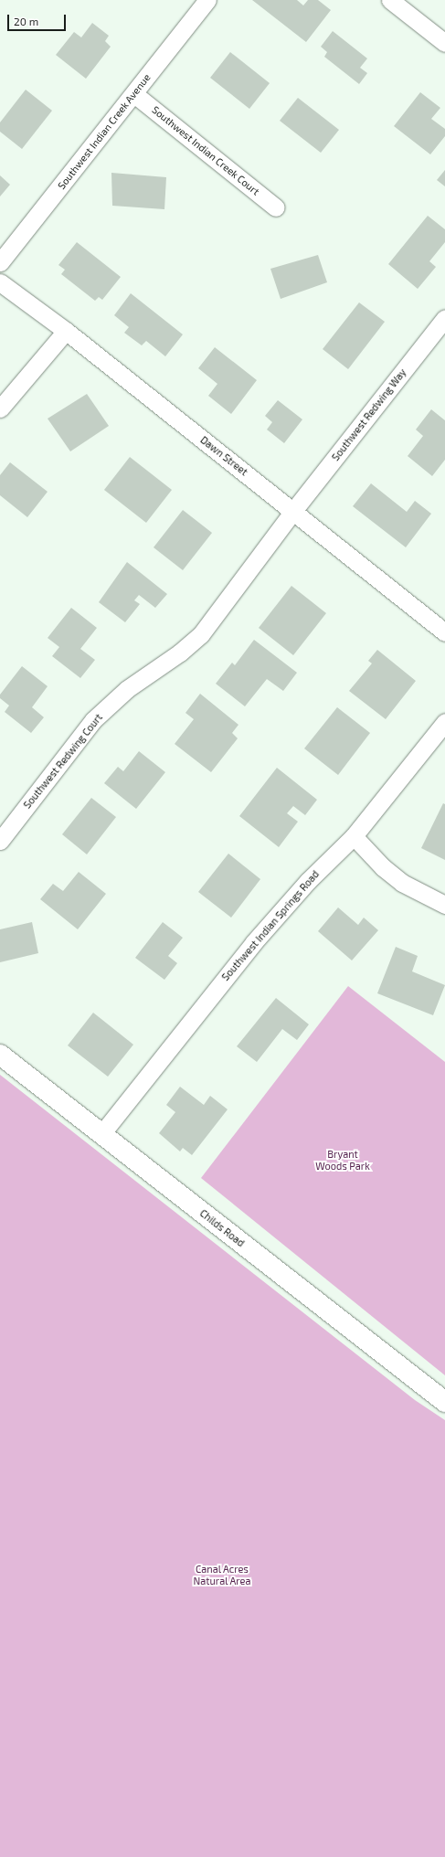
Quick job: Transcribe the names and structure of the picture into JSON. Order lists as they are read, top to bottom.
{
  "streets": {
    "street": [
      "Southwest Indian Creek Avenue",
      "Southwest Indian Creek Court",
      "Southwest Redwing Way",
      "Dawn Street",
      "Southwest Redwing Court",
      "Southwest Indian Springs Road",
      "Childs Road"
    ]
  },
  "crossings": [
    ["Southwest Indian Creek Avenue", "Southwest Indian Creek Court"],
    ["Southwest Redwing Way", "Dawn Street"],
    ["Southwest Redwing Way", "Southwest Redwing Court"],
    ["Dawn Street", "Southwest Redwing Court"],
    ["Southwest Indian Springs Road", "Childs Road"]
  ],
  "parks": ["Bryant Woods Park", "Canal Acres Natural Area"],
  "scale_bar": "20 m"
}
